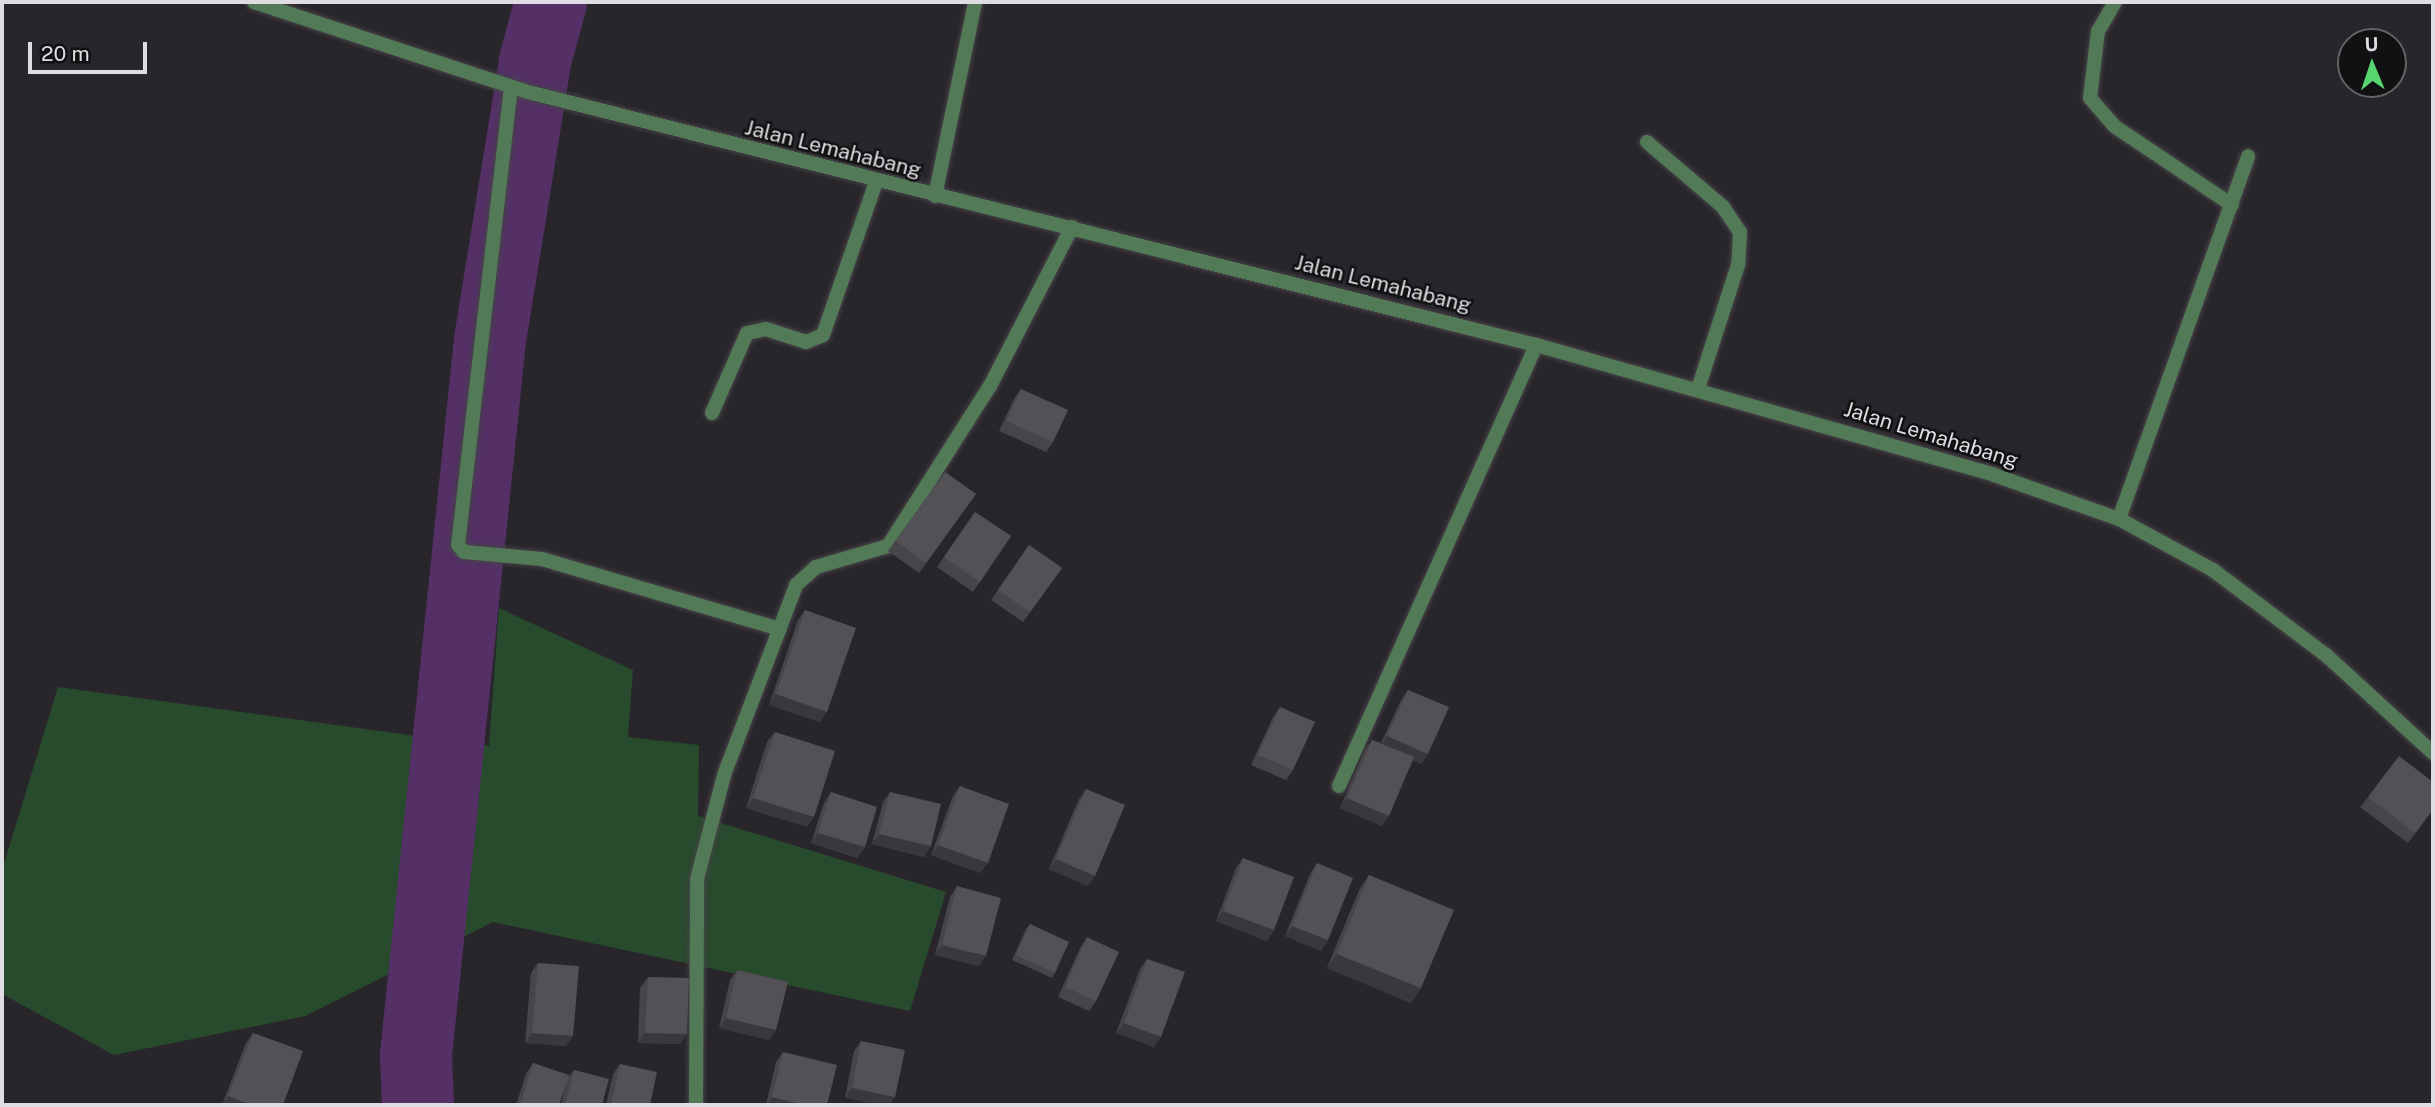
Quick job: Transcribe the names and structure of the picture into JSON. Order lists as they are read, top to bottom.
{
  "streets": {
    "street": ["Jalan Lemahabang"]
  },
  "scale_bar": "20 m",
  "north": "top"
}
